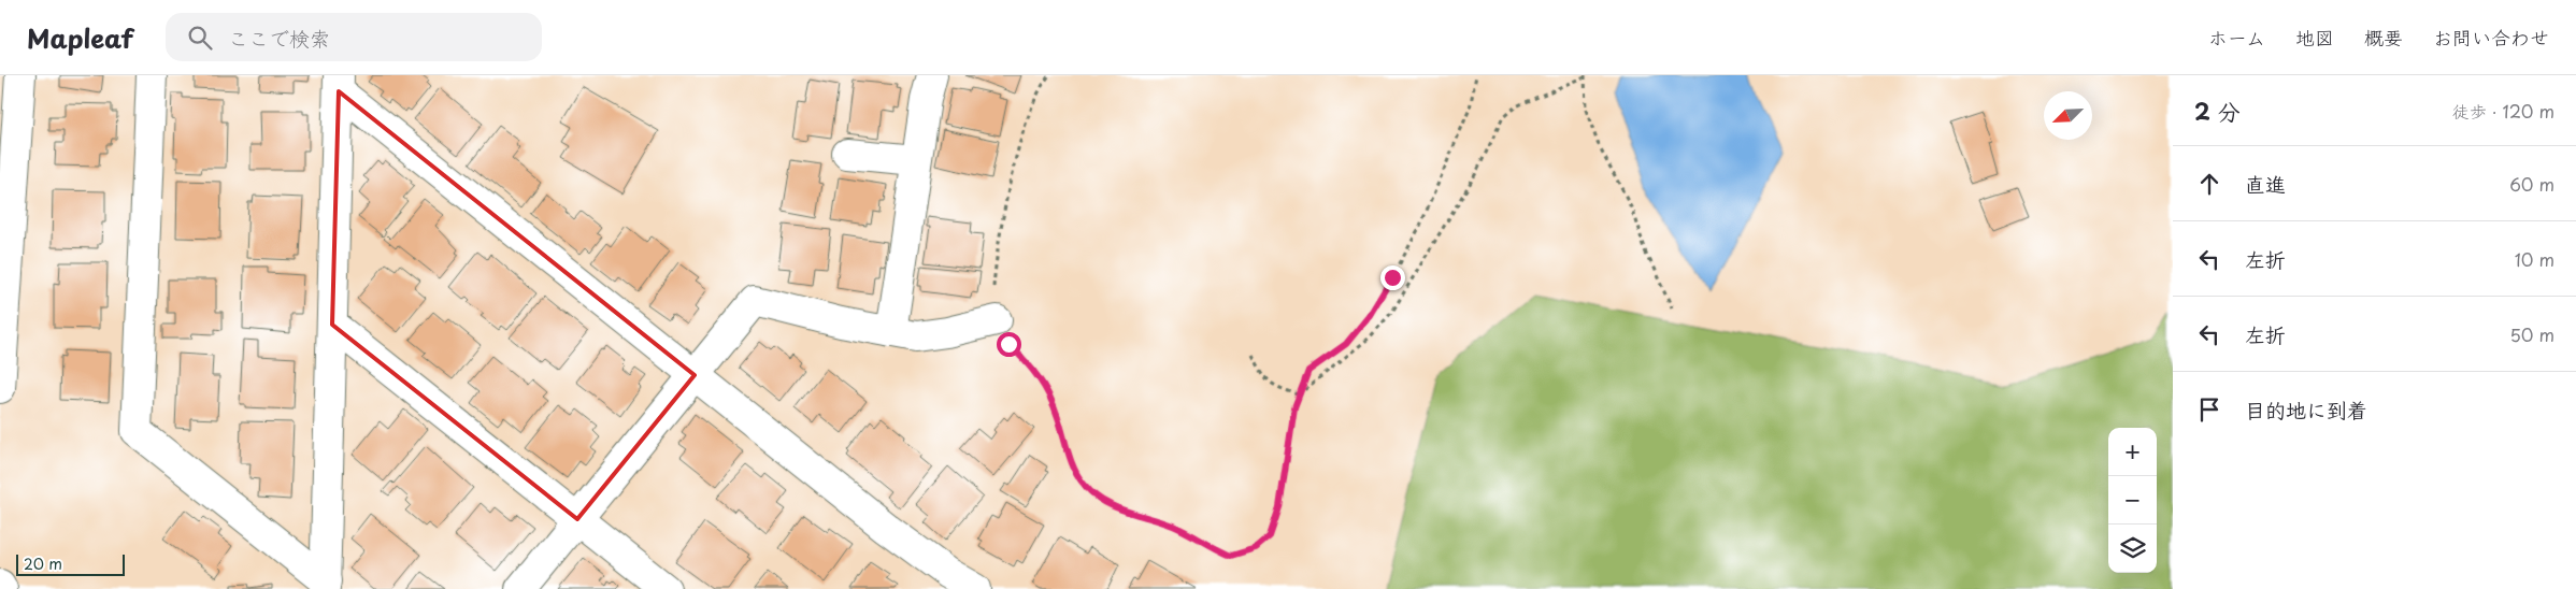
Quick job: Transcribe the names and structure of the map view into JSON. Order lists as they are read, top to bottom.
{
  "scale_bar": "20 m",
  "north": "bottom left",
  "page": {
    "header": "Mapleaf",
    "search": "ここで検索",
    "nav": [
      "ホーム",
      "地図",
      "概要",
      "お問い合わせ"
    ],
    "heading": ["2 分", "徒歩 · 120 m"],
    "list": [
      ["直進", "60 m"],
      ["左折", "10 m"],
      ["左折", "50 m"],
      "目的地に到着"
    ],
    "map_buttons": ["+", "−"],
    "scale": "20 m"
  }
}
